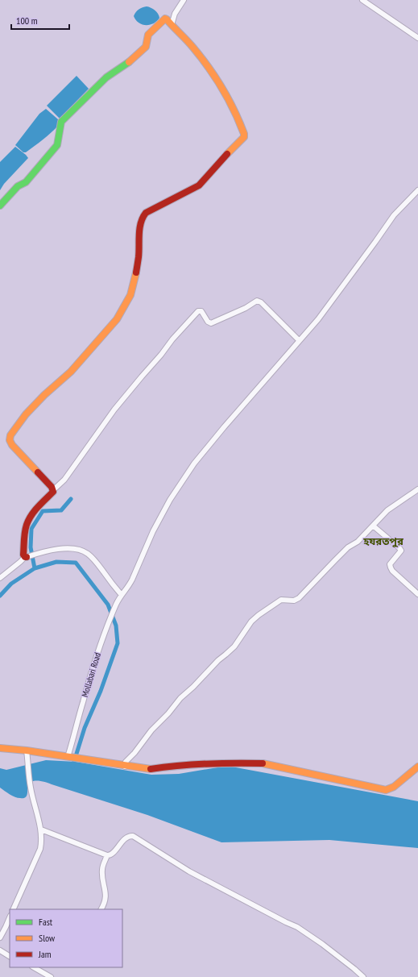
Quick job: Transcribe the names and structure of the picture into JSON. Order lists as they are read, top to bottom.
{
  "streets": {
    "street": ["Mollabari Road"]
  },
  "districts": ["হযরতপুর"],
  "legend": ["Fast", "Slow", "Jam"],
  "scale_bar": "100 m"
}
